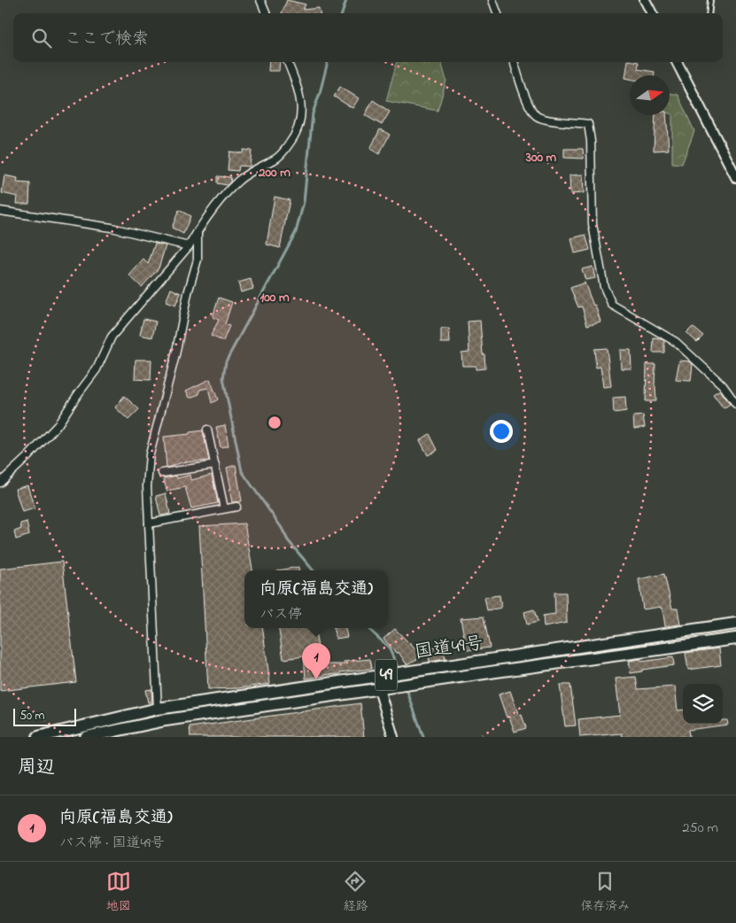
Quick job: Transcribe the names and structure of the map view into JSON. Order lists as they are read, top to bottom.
{
  "streets": {
    "highway": ["国道49号", "49"]
  },
  "scale_bar": "50 m",
  "north": "right",
  "page": {
    "search": "ここで検索",
    "popup": ["向原(福島交通)", "バス停"],
    "pins": "1",
    "scale": "50 m",
    "heading": "周辺",
    "list": [
      {
        "mark": "1",
        "name": "向原(福島交通)",
        "note": "バス停 · 国道49号",
        "value": "250 m"
      }
    ],
    "nav": ["地図", "経路", "保存済み"]
  },
  "rings": ["300 m", "200 m", "100 m"]
}
